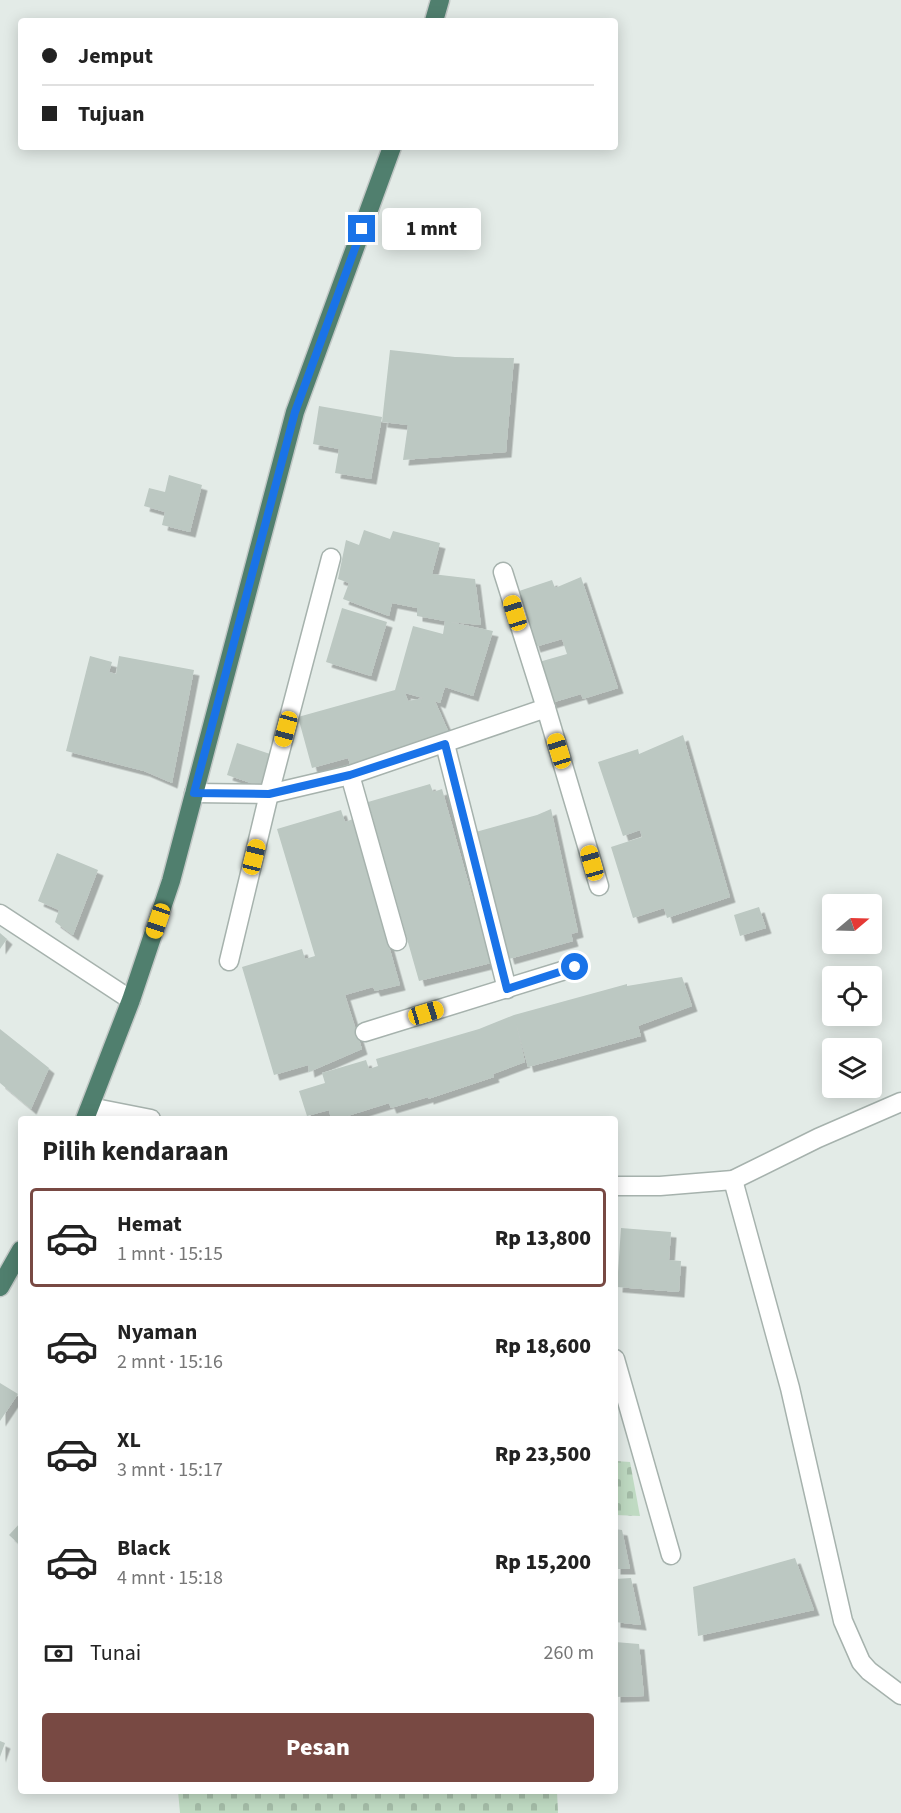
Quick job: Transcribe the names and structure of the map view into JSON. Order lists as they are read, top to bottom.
{
  "north": "right",
  "page": {
    "banner": ["Jemput", "Tujuan"],
    "bubble": "1 mnt",
    "heading": "Pilih kendaraan",
    "list": [
      {
        "name": "Hemat",
        "note": "1 mnt · 15:15",
        "value": "Rp 13,800"
      },
      {
        "name": "Nyaman",
        "note": "2 mnt · 15:16",
        "value": "Rp 18,600"
      },
      {
        "name": "XL",
        "note": "3 mnt · 15:17",
        "value": "Rp 23,500"
      },
      {
        "name": "Black",
        "note": "4 mnt · 15:18",
        "value": "Rp 15,200"
      }
    ],
    "pay": ["Tunai", "260 m"],
    "buttons": "Pesan"
  }
}
